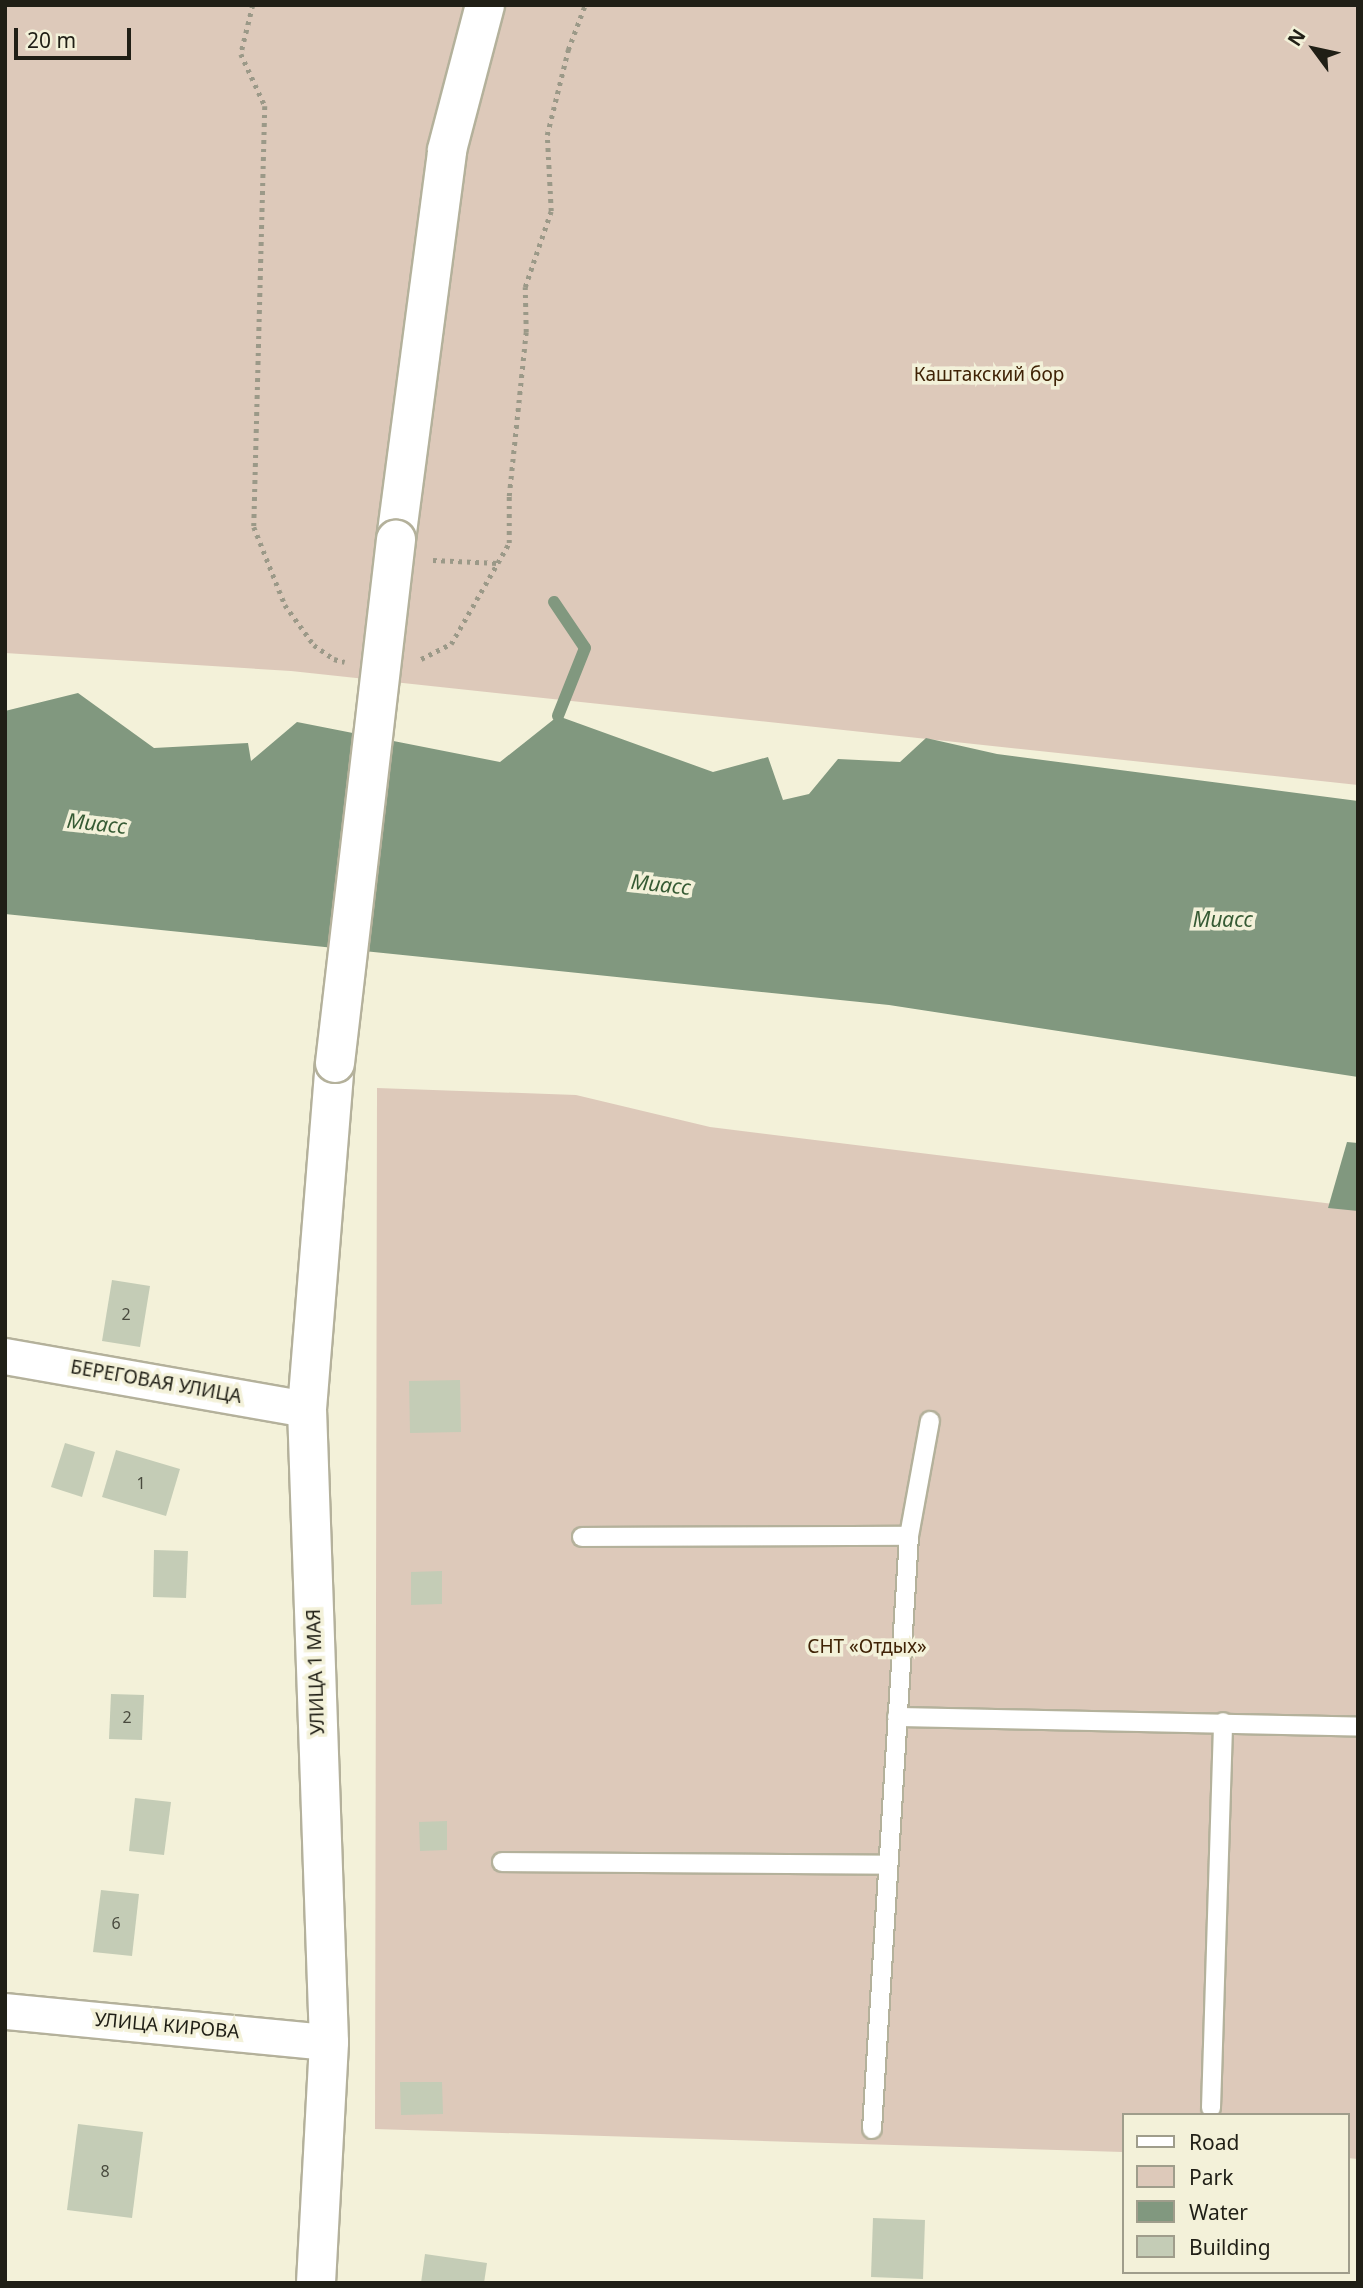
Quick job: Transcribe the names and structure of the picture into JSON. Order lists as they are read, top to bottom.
{
  "streets": {
    "main road": ["УЛИЦА 1 МАЯ"],
    "street": ["БЕРЕГОВАЯ УЛИЦА", "УЛИЦА КИРОВА"]
  },
  "crossings": [
    ["БЕРЕГОВАЯ УЛИЦА", "УЛИЦА 1 МАЯ"],
    ["УЛИЦА 1 МАЯ", "УЛИЦА КИРОВА"]
  ],
  "water": ["Миасс"],
  "parks": ["Каштакский бор", "СНТ «Отдых»"],
  "house_numbers": [
    "2",
    "1",
    "2",
    "6",
    "8"
  ],
  "legend": [
    "Road",
    "Park",
    "Water",
    "Building"
  ],
  "scale_bar": "20 m",
  "north": "top left"
}
